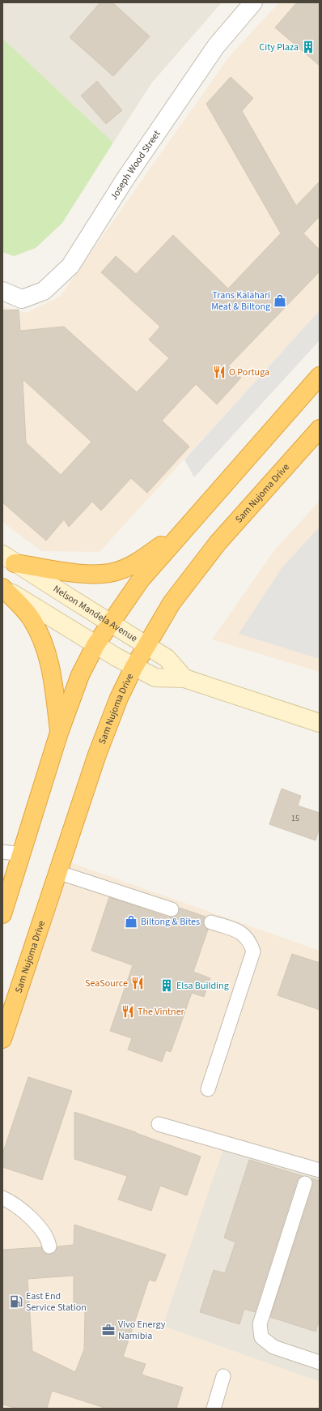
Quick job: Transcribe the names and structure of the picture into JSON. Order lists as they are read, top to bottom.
{
  "streets": {
    "highway": ["Sam Nujoma Drive"],
    "main road": ["Nelson Mandela Avenue"],
    "street": ["Joseph Wood Street"]
  },
  "crossings": [
    ["Sam Nujoma Drive", "Nelson Mandela Avenue"]
  ],
  "places": {
    "building": ["City Plaza", "Elsa Building"],
    "shop": ["Trans Kalahari Meat & Biltong", "Biltong & Bites"],
    "restaurant": ["O Portuga", "SeaSource", "The Vintner"],
    "fuel station": ["East End Service Station"],
    "office": ["Vivo Energy Namibia"]
  },
  "house_numbers": ["15"]
}
